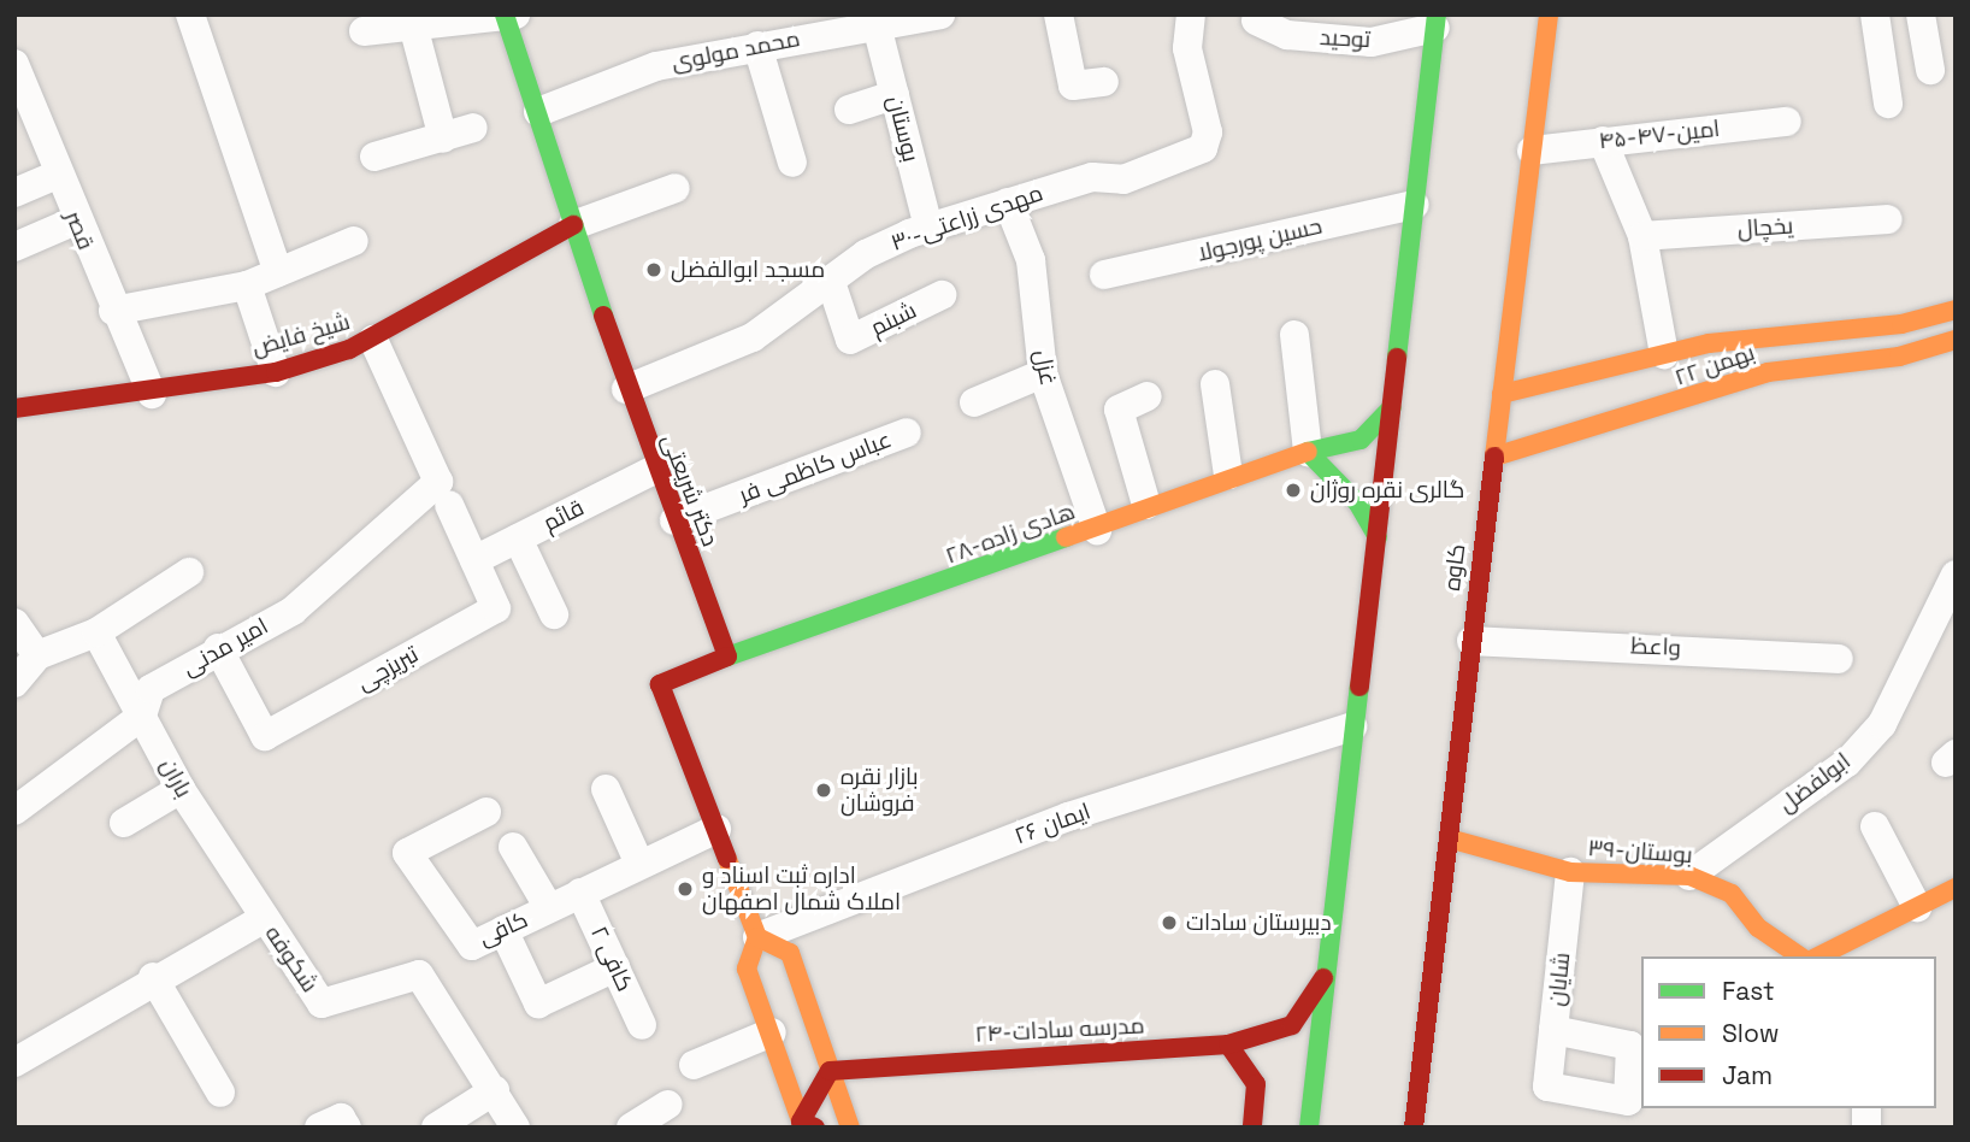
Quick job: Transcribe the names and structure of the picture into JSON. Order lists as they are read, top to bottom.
{
  "streets": {
    "street": [
      "توحید",
      "محمد مولوی",
      "بوستان",
      "۴۵-۴۷-امین",
      "۳۰-مهدی زراعتی",
      "یخچال",
      "قصر",
      "حسین پورجولا",
      "شبنم",
      "شیخ فایض",
      "۲۲ بهمن",
      "غزل",
      "عباس کاظمی فر",
      "دکتر شریعتی",
      "قائم",
      "۲۸-هادی زاده",
      "کاوه",
      "امیر مدنی",
      "واعظ",
      "تبریزچی",
      "باران",
      "ابولفضل",
      "۲۶ ایمان",
      "۳۹-بوستان",
      "کافی",
      "شکوفه",
      "کافی ۲",
      "شایان",
      "۲۴-مدرسه سادات"
    ]
  },
  "crossings": [
    ["محمد مولوی", "بوستان"],
    ["محمد مولوی", "دکتر شریعتی"],
    ["بوستان", "۳۰-مهدی زراعتی"],
    ["۴۵-۴۷-امین", "کاوه"],
    ["۳۰-مهدی زراعتی", "شبنم"],
    ["۳۰-مهدی زراعتی", "غزل"],
    ["۳۰-مهدی زراعتی", "دکتر شریعتی"],
    ["قصر", "شیخ فایض"],
    ["شیخ فایض", "دکتر شریعتی"],
    ["شیخ فایض", "تبریزچی"],
    ["۲۲ بهمن", "کاوه"],
    ["غزل", "۲۸-هادی زاده"],
    ["عباس کاظمی فر", "دکتر شریعتی"],
    ["دکتر شریعتی", "قائم"],
    ["دکتر شریعتی", "۲۸-هادی زاده"],
    ["قائم", "تبریزچی"],
    ["کاوه", "واعظ"],
    ["کاوه", "۳۹-بوستان"],
    ["امیر مدنی", "تبریزچی"],
    ["امیر مدنی", "باران"],
    ["باران", "شکوفه"],
    ["ابولفضل", "۳۹-بوستان"],
    ["۳۹-بوستان", "شایان"],
    ["کافی", "کافی ۲"]
  ],
  "places": [
    "مسجد ابوالفضل",
    "گالری نقره روژان",
    "بازار نقره فروشان",
    "اداره ثبت اسناد و املاک شمال اصفهان",
    "دبیرستان سادات"
  ],
  "legend": ["Fast", "Slow", "Jam"]
}
